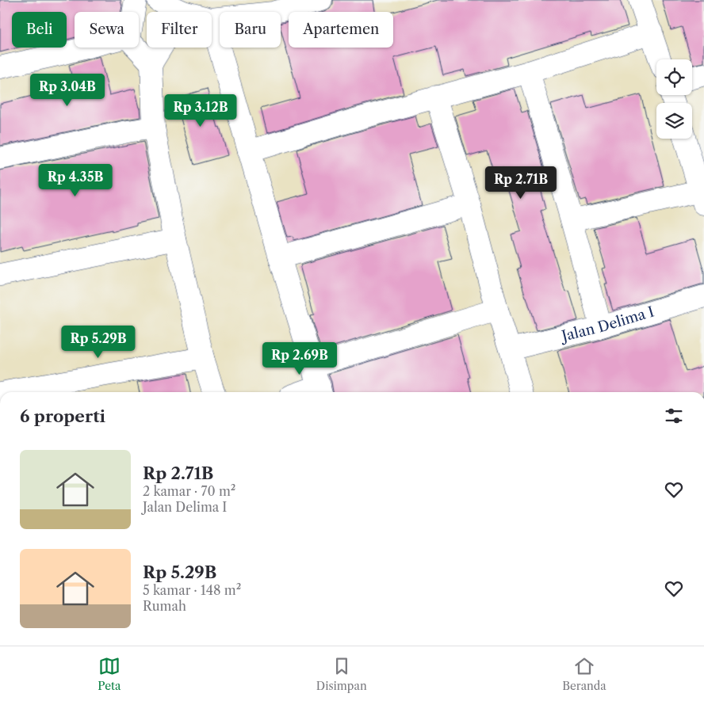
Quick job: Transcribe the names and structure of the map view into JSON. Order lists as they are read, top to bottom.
{
  "streets": {
    "street": ["Jalan Delima I"]
  },
  "page": {
    "chip": [
      "Beli",
      "Sewa",
      "Filter",
      "Baru",
      "Apartemen"
    ],
    "price": [
      "Rp 3.04B",
      "Rp 3.12B",
      "Rp 4.35B",
      "Rp 2.71B",
      "Rp 5.29B",
      "Rp 2.69B"
    ],
    "heading": "6 properti",
    "list": [
      {
        "name": "Rp 2.71B",
        "note": "2 kamar · 70 m² · Jalan Delima I"
      },
      {
        "name": "Rp 5.29B",
        "note": "5 kamar · 148 m² · Rumah"
      }
    ],
    "tabs": ["Peta", "Disimpan", "Beranda"]
  }
}
